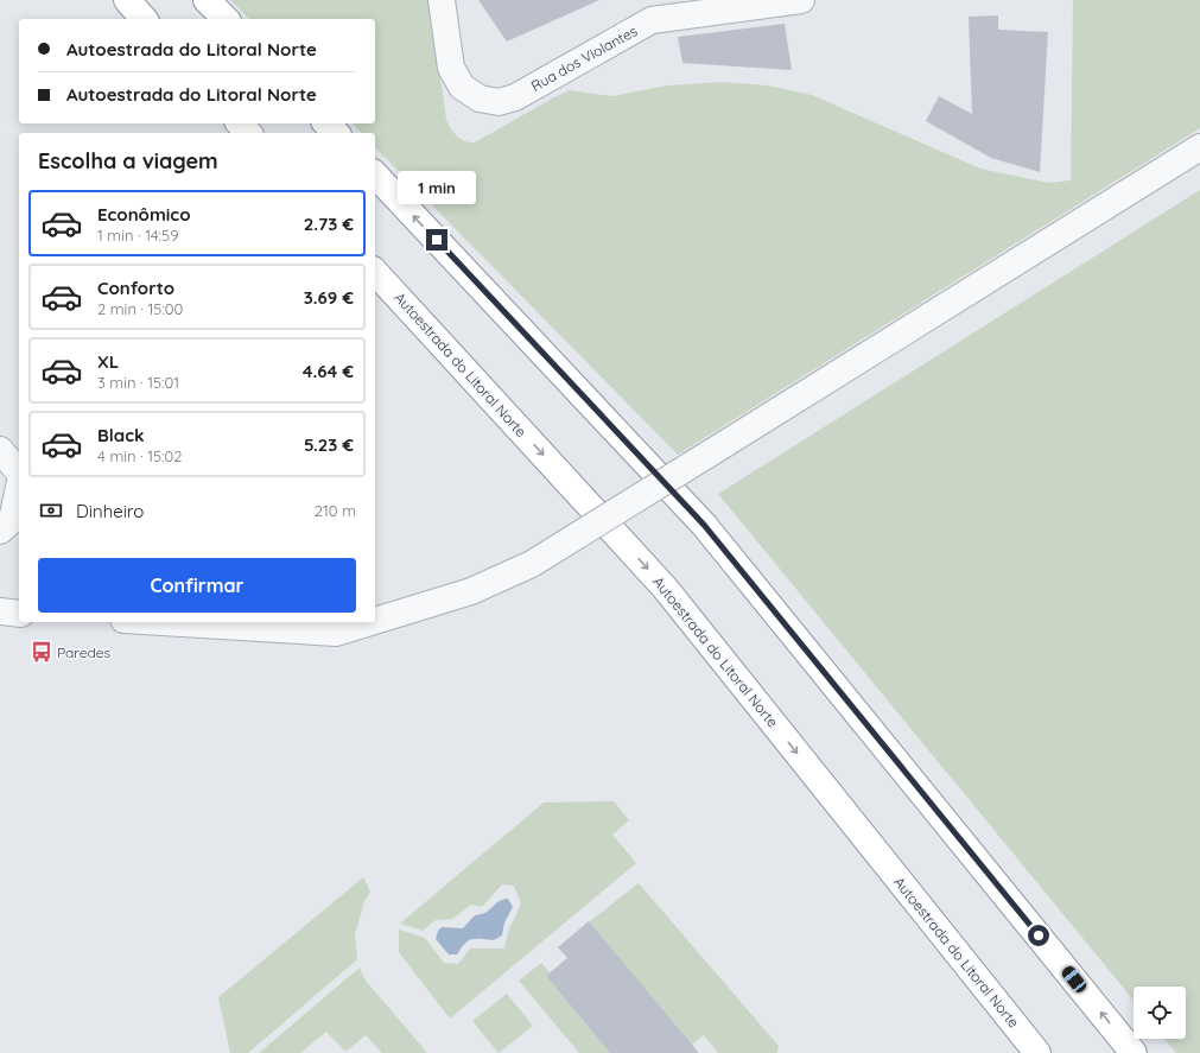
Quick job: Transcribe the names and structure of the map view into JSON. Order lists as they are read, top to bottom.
{
  "streets": {
    "highway": ["Autoestrada do Litoral Norte"],
    "street": ["Rua dos Violantes"]
  },
  "places": {
    "bus stop": ["Paredes"]
  },
  "page": {
    "banner": ["Autoestrada do Litoral Norte", "Autoestrada do Litoral Norte"],
    "heading": "Escolha a viagem",
    "bubble": "1 min",
    "list": [
      {
        "name": "Econômico",
        "note": "1 min · 14:59",
        "value": "2.73 €"
      },
      {
        "name": "Conforto",
        "note": "2 min · 15:00",
        "value": "3.69 €"
      },
      {
        "name": "XL",
        "note": "3 min · 15:01",
        "value": "4.64 €"
      },
      {
        "name": "Black",
        "note": "4 min · 15:02",
        "value": "5.23 €"
      }
    ],
    "pay": ["Dinheiro", "210 m"],
    "buttons": "Confirmar"
  }
}
